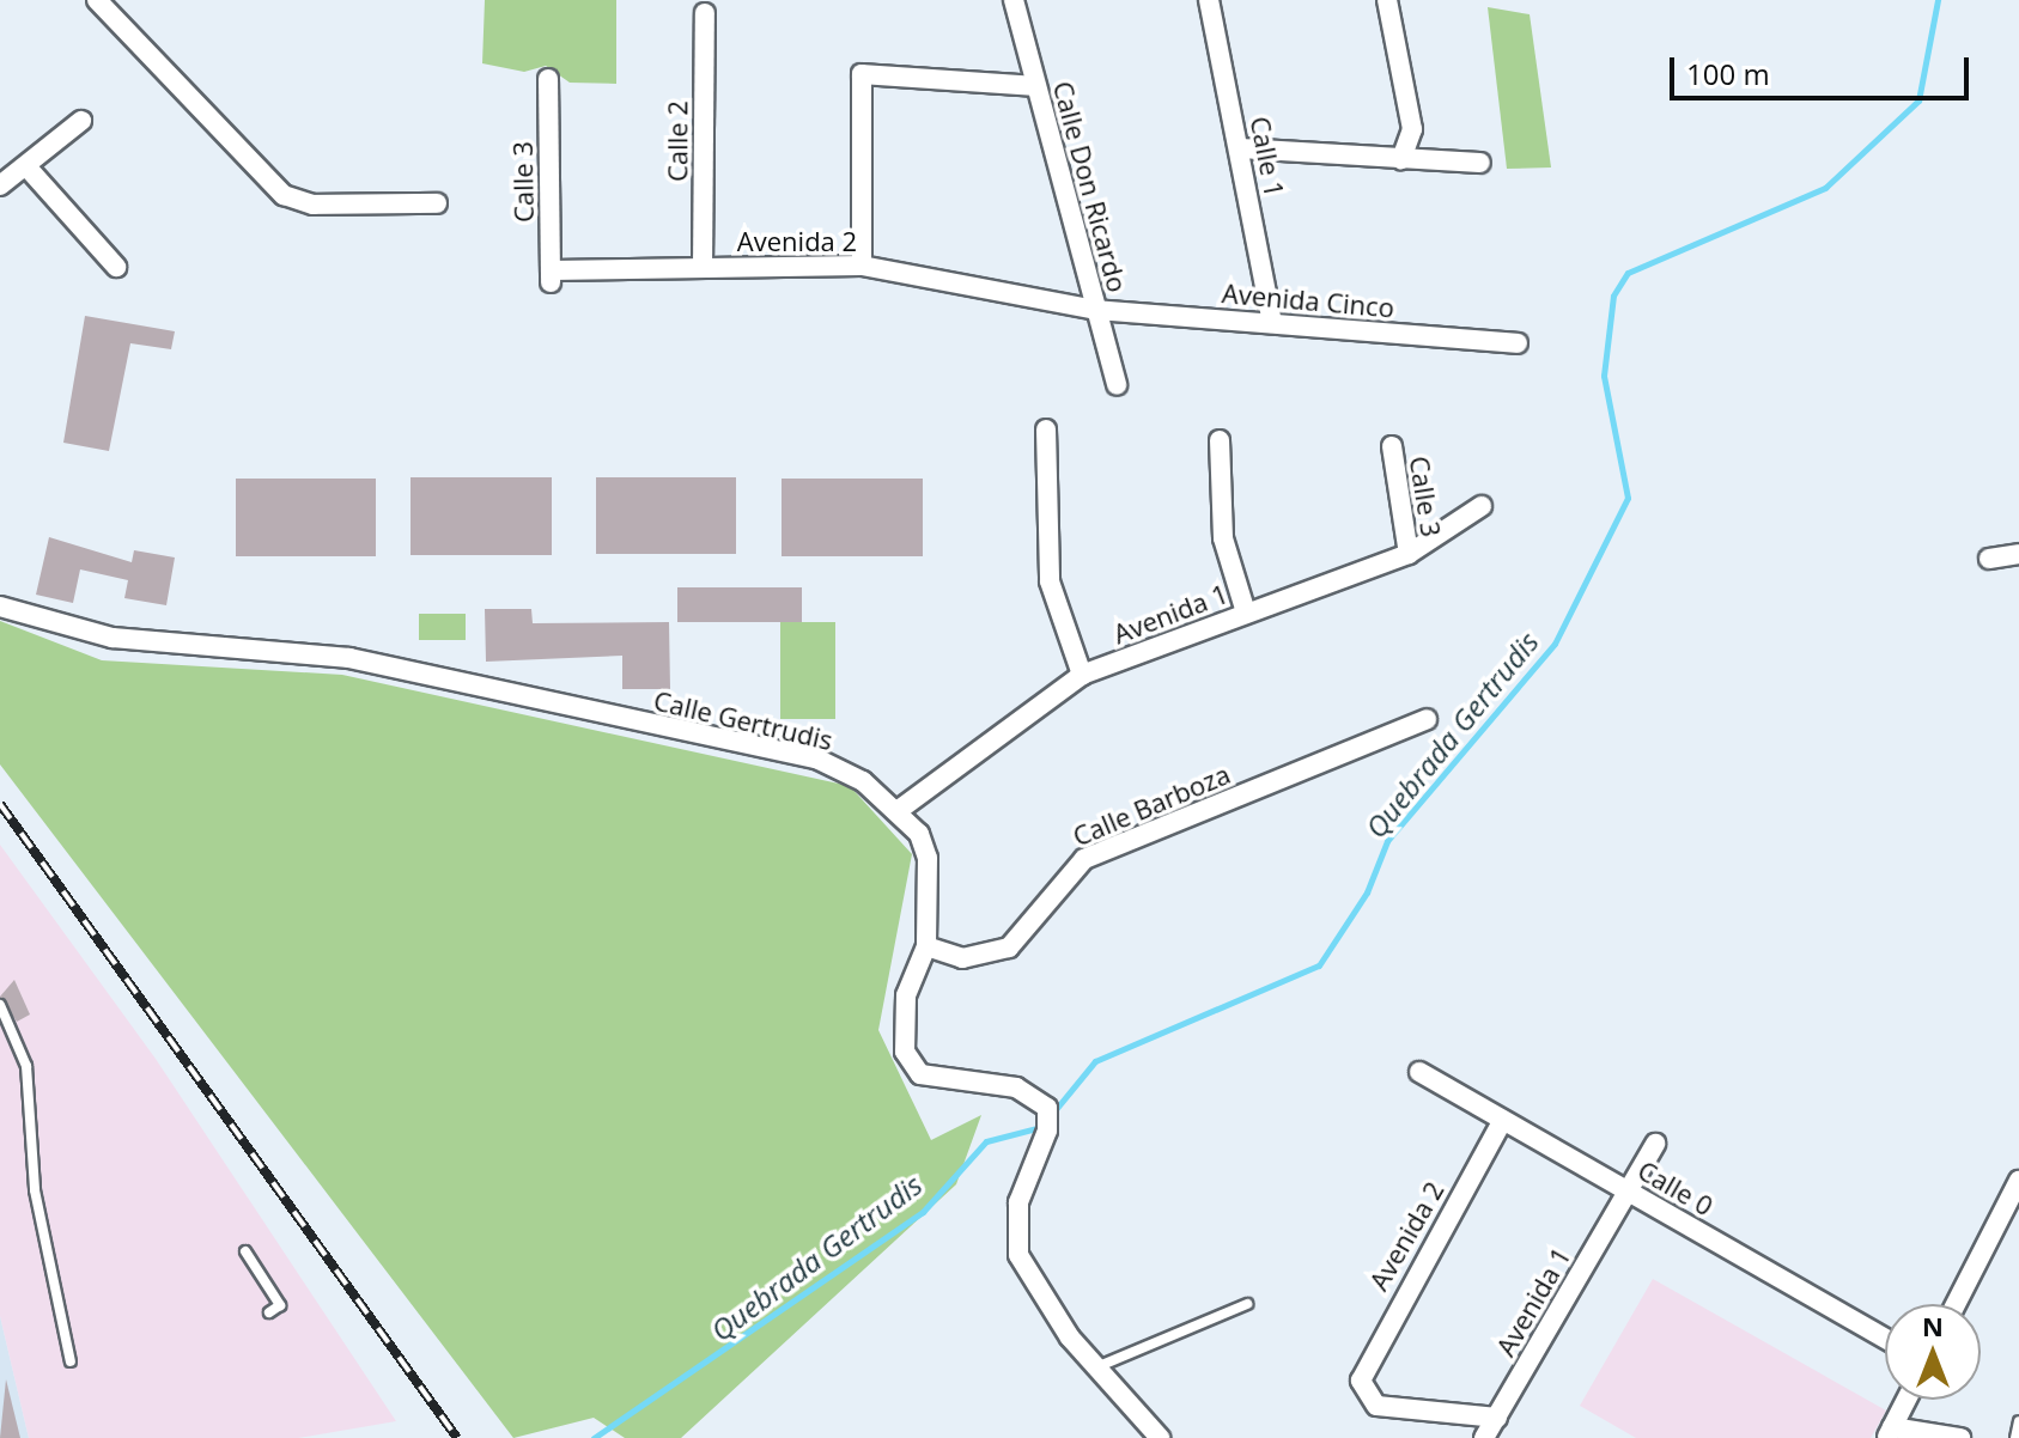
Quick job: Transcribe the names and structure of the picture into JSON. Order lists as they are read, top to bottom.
{
  "streets": {
    "street": [
      "Calle 2",
      "Calle 1",
      "Calle 3",
      "Calle Don Ricardo",
      "Avenida 2",
      "Avenida Cinco",
      "Avenida 1",
      "Calle Gertrudis",
      "Calle Barboza",
      "Calle 0"
    ]
  },
  "crossings": [
    ["Calle 2", "Avenida 2"],
    ["Calle 1", "Avenida Cinco"],
    ["Calle 3", "Avenida 2"],
    ["Calle 3", "Avenida 1"],
    ["Calle Don Ricardo", "Avenida 2"],
    ["Calle Don Ricardo", "Avenida Cinco"],
    ["Avenida 2", "Avenida Cinco"],
    ["Avenida 2", "Avenida 1"],
    ["Avenida 2", "Calle 0"],
    ["Avenida 1", "Calle Gertrudis"],
    ["Avenida 1", "Calle 0"],
    ["Calle Gertrudis", "Calle Barboza"]
  ],
  "water": ["Quebrada Gertrudis"],
  "scale_bar": "100 m",
  "north": "top"
}
